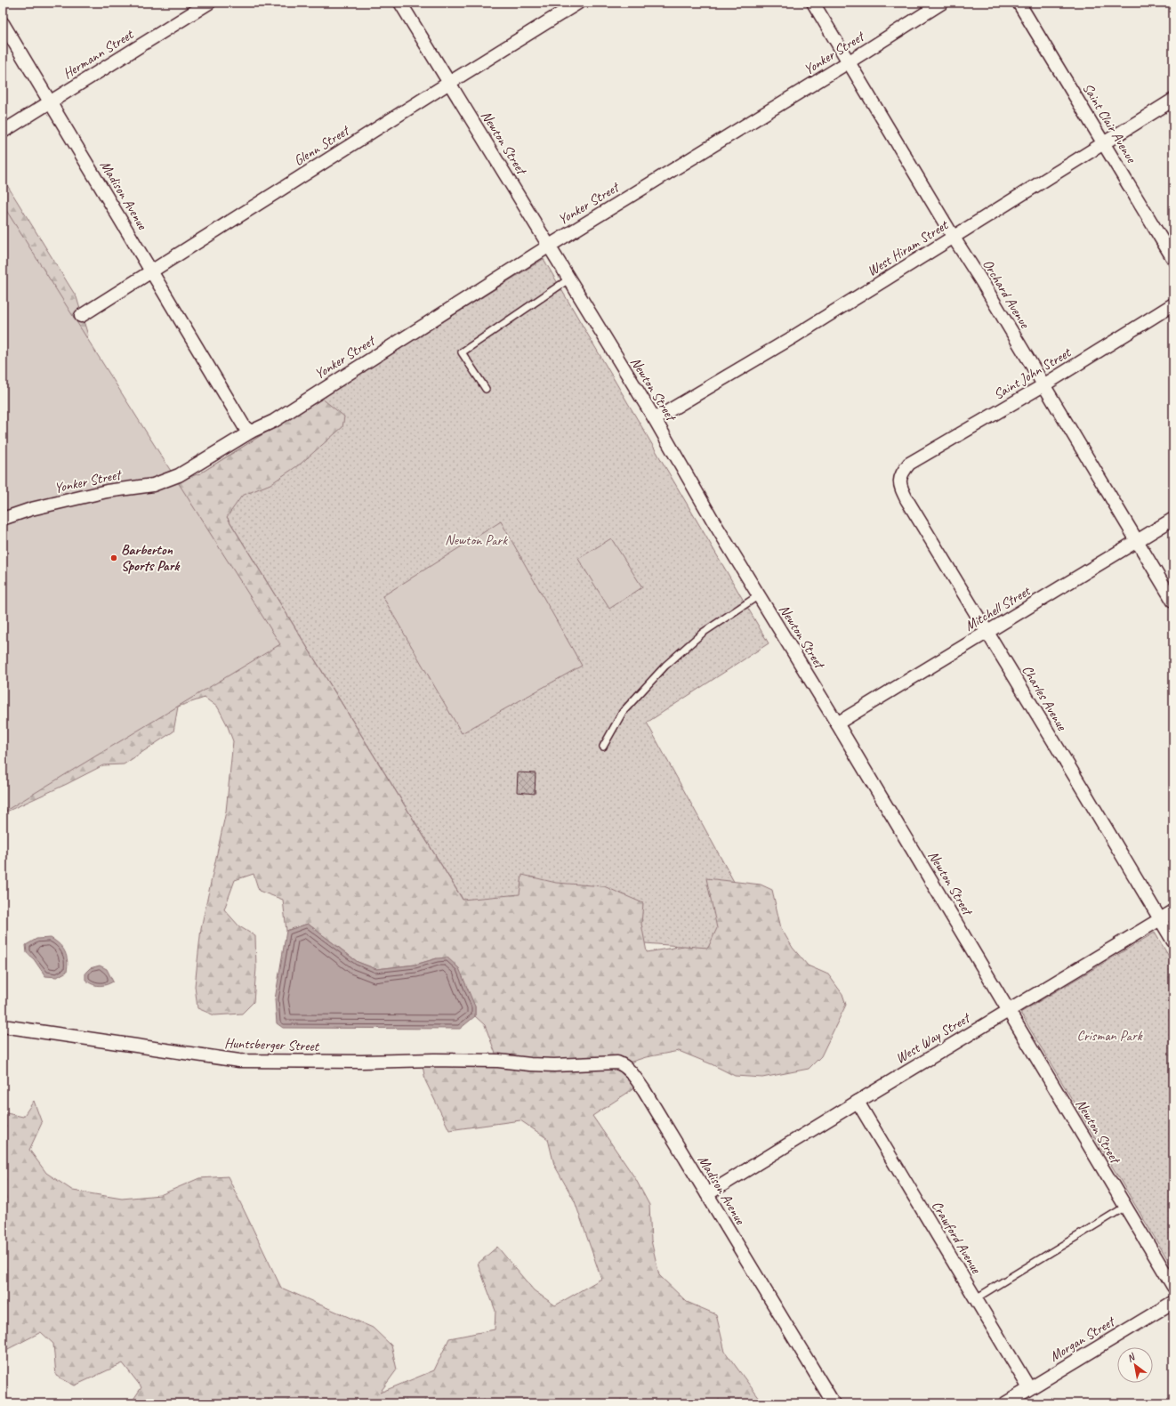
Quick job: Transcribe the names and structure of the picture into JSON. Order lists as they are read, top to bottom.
{
  "streets": {
    "street": [
      "Yonker Street",
      "Hermann Street",
      "Saint Clair Avenue",
      "Newton Street",
      "Glenn Street",
      "Madison Avenue",
      "West Hiram Street",
      "Orchard Avenue",
      "Saint John Street",
      "Mitchell Street",
      "Charles Avenue",
      "West Way Street",
      "Huntsberger Street",
      "Crawford Avenue",
      "Morgan Street"
    ]
  },
  "crossings": [
    ["Yonker Street", "Newton Street"],
    ["Yonker Street", "Madison Avenue"],
    ["Yonker Street", "Orchard Avenue"],
    ["Hermann Street", "Madison Avenue"],
    ["Saint Clair Avenue", "West Hiram Street"],
    ["Newton Street", "Glenn Street"],
    ["Newton Street", "West Hiram Street"],
    ["Newton Street", "Mitchell Street"],
    ["Newton Street", "West Way Street"],
    ["Glenn Street", "Madison Avenue"],
    ["Madison Avenue", "West Way Street"],
    ["Madison Avenue", "Huntsberger Street"],
    ["West Hiram Street", "Orchard Avenue"],
    ["Orchard Avenue", "Saint John Street"],
    ["Orchard Avenue", "Mitchell Street"],
    ["Saint John Street", "Charles Avenue"],
    ["Mitchell Street", "Charles Avenue"],
    ["Charles Avenue", "West Way Street"],
    ["West Way Street", "Crawford Avenue"],
    ["Crawford Avenue", "Morgan Street"]
  ],
  "parks": ["Newton Park", "Crisman Park"],
  "places": ["Barberton Sports Park"],
  "north": "top left"
}
